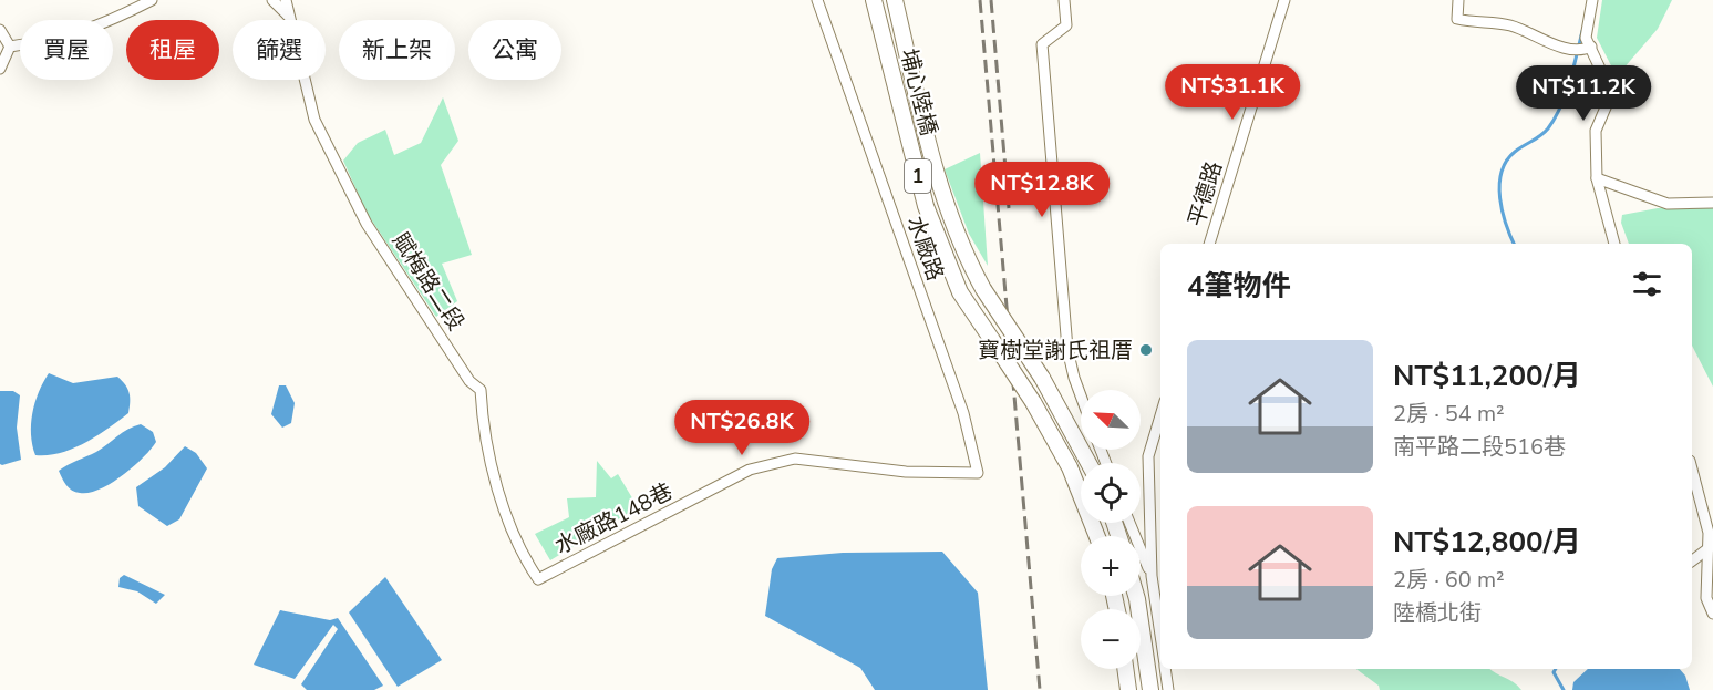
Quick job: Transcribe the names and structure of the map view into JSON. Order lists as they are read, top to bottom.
{
  "streets": {
    "main road": ["埔心陸橋", "1"],
    "street": [
      "平德路",
      "水廠路",
      "賦梅路二段",
      "水廠路148巷"
    ]
  },
  "crossings": [
    ["水廠路", "水廠路148巷"],
    ["賦梅路二段", "水廠路148巷"]
  ],
  "places": ["寶樹堂謝氏祖厝"],
  "north": "top left",
  "page": {
    "chip": [
      "買屋",
      "租屋",
      "篩選",
      "新上架",
      "公寓"
    ],
    "price": [
      "NT$31.1K",
      "NT$11.2K",
      "NT$12.8K",
      "NT$26.8K"
    ],
    "heading": "4筆物件",
    "list": [
      {
        "name": "NT$11,200/月",
        "note": "2房 · 54 m² · 南平路二段516巷"
      },
      {
        "name": "NT$12,800/月",
        "note": "2房 · 60 m² · 陸橋北街"
      }
    ],
    "map_buttons": ["+", "−"]
  }
}
